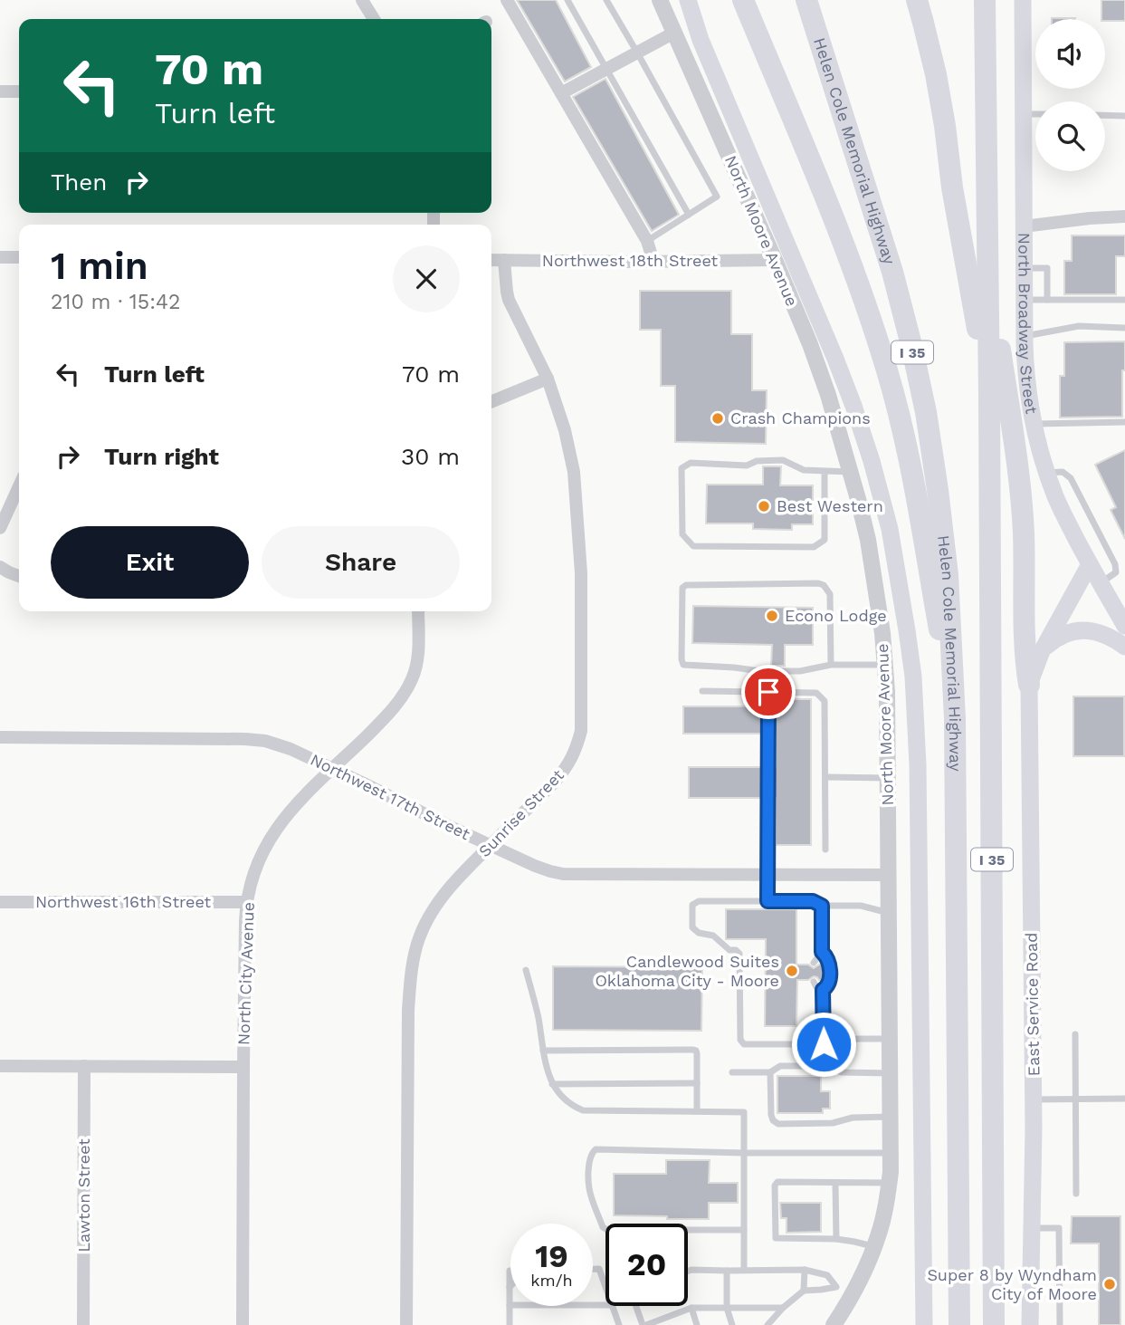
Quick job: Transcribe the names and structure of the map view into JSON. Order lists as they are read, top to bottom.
{
  "streets": {
    "highway": ["Helen Cole Memorial Highway", "I 35"],
    "main road": ["North Broadway Street", "East Service Road"],
    "street": [
      "North Moore Avenue",
      "Northwest 18th Street",
      "Northwest 17th Street",
      "Sunrise Street",
      "Northwest 16th Street",
      "North City Avenue",
      "Lawton Street"
    ]
  },
  "crossings": [
    ["North Moore Avenue", "Northwest 18th Street"],
    ["North Moore Avenue", "Northwest 17th Street"],
    ["Northwest 18th Street", "Sunrise Street"],
    ["Northwest 17th Street", "Sunrise Street"],
    ["Northwest 17th Street", "North City Avenue"],
    ["Northwest 16th Street", "North City Avenue"]
  ],
  "places": [
    "Crash Champions",
    "Best Western",
    "Econo Lodge",
    "Candlewood Suites Oklahoma City - Moore",
    "Super 8 by Wyndham City of Moore"
  ],
  "page": {
    "turn": ["70 m", "Turn left"],
    "then": "Then",
    "heading": ["1 min", "210 m · 15:42"],
    "list": [
      {
        "name": "Turn left",
        "value": "70 m"
      },
      {
        "name": "Turn right",
        "value": "30 m"
      }
    ],
    "buttons": ["Exit", "Share"],
    "speed": "19 km/h",
    "limit": "20"
  }
}
